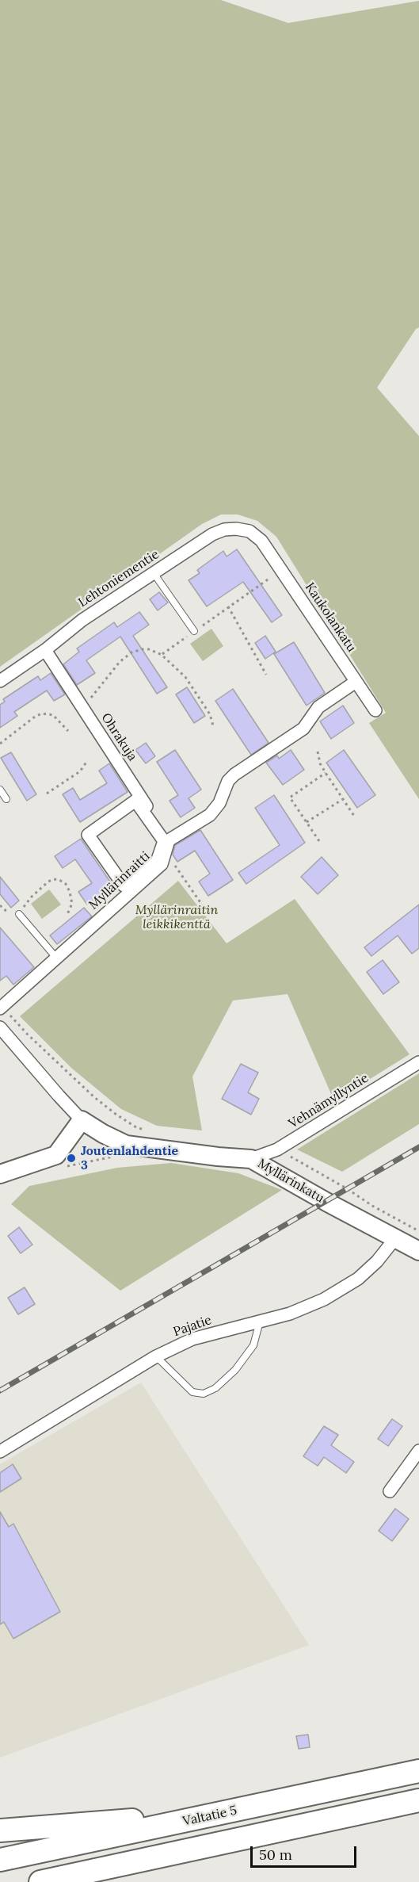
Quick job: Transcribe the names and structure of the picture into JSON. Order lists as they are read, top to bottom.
{
  "streets": {
    "highway": ["Valtatie 5"],
    "street": [
      "Lehtoniementie",
      "Kaukolankatu",
      "Ohrakuja",
      "Myllärinraitti",
      "Vehnämyllyntie",
      "Myllärinkatu",
      "Pajatie"
    ]
  },
  "crossings": [
    ["Lehtoniementie", "Kaukolankatu"],
    ["Lehtoniementie", "Ohrakuja"],
    ["Ohrakuja", "Myllärinraitti"],
    ["Vehnämyllyntie", "Myllärinkatu"],
    ["Myllärinkatu", "Pajatie"]
  ],
  "parks": ["Myllärinraitin leikkikenttä"],
  "places": ["Joutenlahdentie 3"],
  "scale_bar": "50 m"
}
